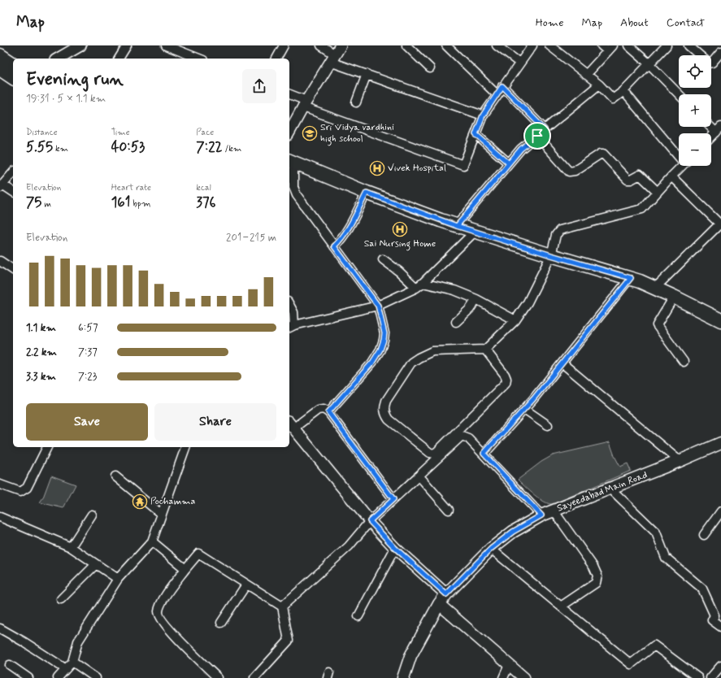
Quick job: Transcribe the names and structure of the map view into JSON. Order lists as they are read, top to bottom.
{
  "streets": {
    "main road": ["Sayeedabad Main Road"]
  },
  "places": {
    "school or university": ["Sri Vidya vardhini high school"],
    "hospital": ["Vivek Hospital", "Sai Nursing Home"],
    "temple": ["Pochamma"]
  },
  "page": {
    "header": "Map",
    "nav": [
      "Home",
      "Map",
      "About",
      "Contact"
    ],
    "map_buttons": ["+", "−"],
    "heading": ["Evening run", "19:31 · 5 × 1.1 km"],
    "stats": [
      ["Distance", "5.55 km"],
      ["Time", "40:53"],
      ["Pace", "7:22 /km"],
      ["Elevation", "75 m"],
      ["Heart rate", "161 bpm"],
      ["kcal", "376"]
    ],
    "chart": ["Elevation", "201–215 m"],
    "list": [
      {
        "name": "1.1 km",
        "note": "6:57"
      },
      {
        "name": "2.2 km",
        "note": "7:37"
      },
      {
        "name": "3.3 km",
        "note": "7:23"
      }
    ],
    "buttons": ["Save", "Share"]
  }
}
